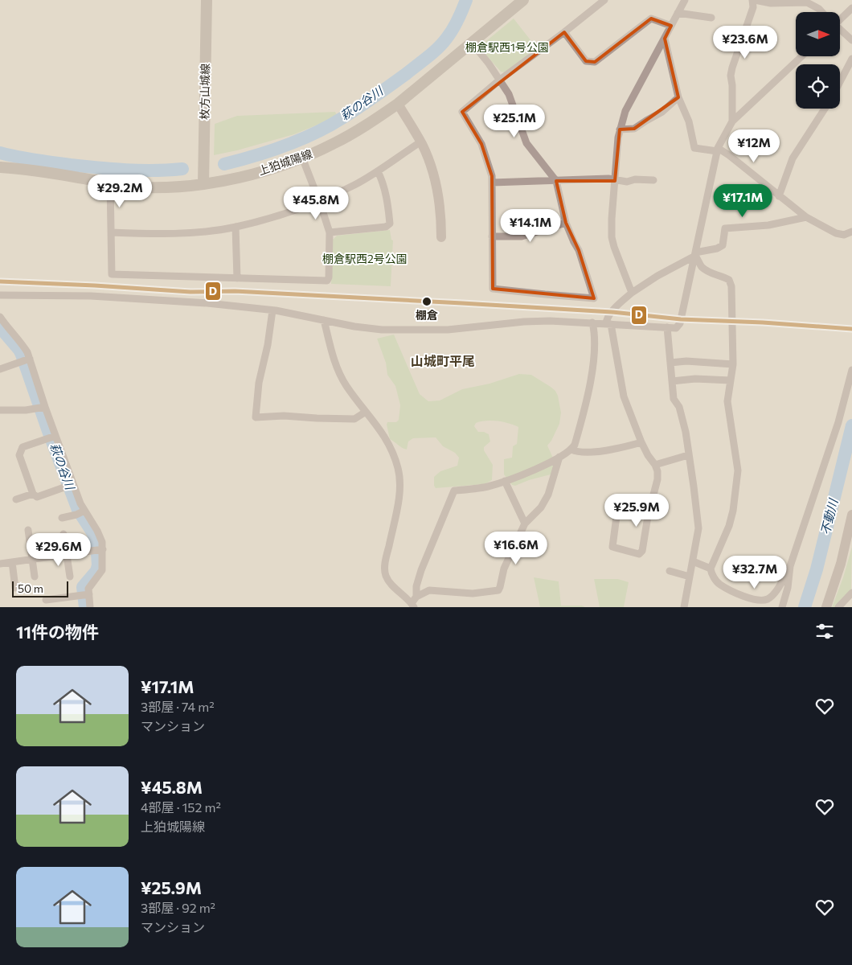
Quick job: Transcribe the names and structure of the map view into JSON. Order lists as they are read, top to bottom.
{
  "streets": {
    "main road": ["枚方山城線", "上狛城陽線"]
  },
  "crossings": [
    ["枚方山城線", "上狛城陽線"]
  ],
  "districts": ["山城町平尾"],
  "water": ["萩の谷川", "不動川"],
  "parks": ["棚倉駅西1号公園", "棚倉駅西2号公園"],
  "places": ["棚倉"],
  "lines": ["transit line D"],
  "scale_bar": "50 m",
  "north": "right",
  "page": {
    "price": [
      "¥23.6M",
      "¥25.1M",
      "¥12M",
      "¥29.2M",
      "¥17.1M",
      "¥45.8M",
      "¥14.1M",
      "¥25.9M",
      "¥16.6M",
      "¥29.6M",
      "¥32.7M"
    ],
    "scale": "50 m",
    "heading": "11件の物件",
    "list": [
      {
        "name": "¥17.1M",
        "note": "3部屋 · 74 m² · マンション"
      },
      {
        "name": "¥45.8M",
        "note": "4部屋 · 152 m² · 上狛城陽線"
      },
      {
        "name": "¥25.9M",
        "note": "3部屋 · 92 m² · マンション"
      }
    ]
  }
}
